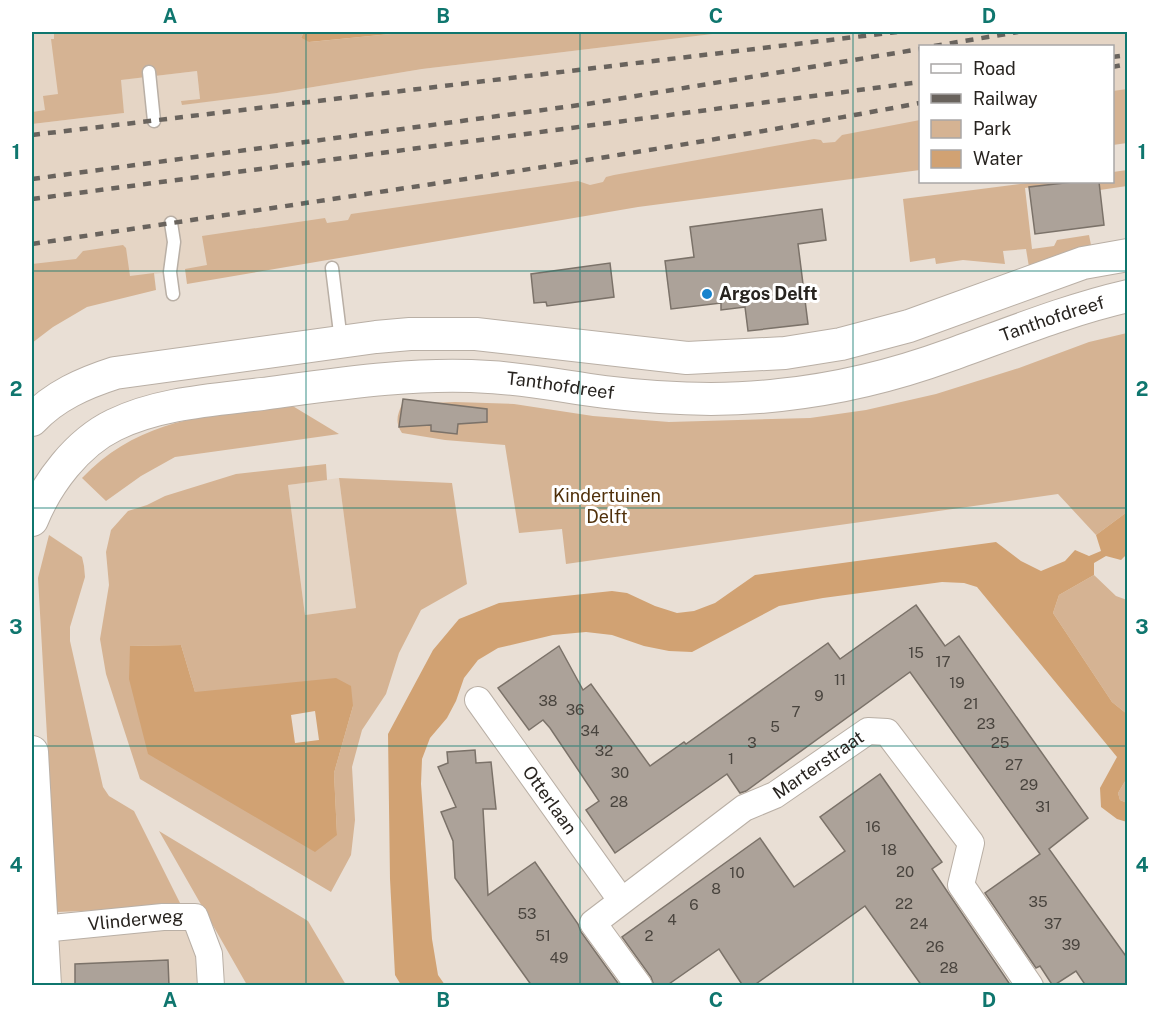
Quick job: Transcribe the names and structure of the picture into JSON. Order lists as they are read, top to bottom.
{
  "streets": {
    "street": [
      "Tanthofdreef",
      "Marterstraat",
      "Otterlaan",
      "Vlinderweg"
    ]
  },
  "crossings": [
    ["Marterstraat", "Otterlaan"]
  ],
  "parks": ["Kindertuinen Delft"],
  "places": ["Argos Delft"],
  "house_numbers": [
    "15",
    "17",
    "11",
    "19",
    "9",
    "38",
    "21",
    "36",
    "7",
    "23",
    "5",
    "34",
    "3",
    "25",
    "32",
    "1",
    "27",
    "30",
    "29",
    "28",
    "31",
    "16",
    "18",
    "20",
    "10",
    "8",
    "35",
    "22",
    "6",
    "53",
    "4",
    "24",
    "37",
    "51",
    "2",
    "39",
    "26",
    "49",
    "28"
  ],
  "legend": [
    "Road",
    "Railway",
    "Park",
    "Water"
  ],
  "grid": {
    "columns": [
      "A",
      "B",
      "C",
      "D"
    ],
    "rows": [
      "1",
      "2",
      "3",
      "4"
    ]
  }
}
